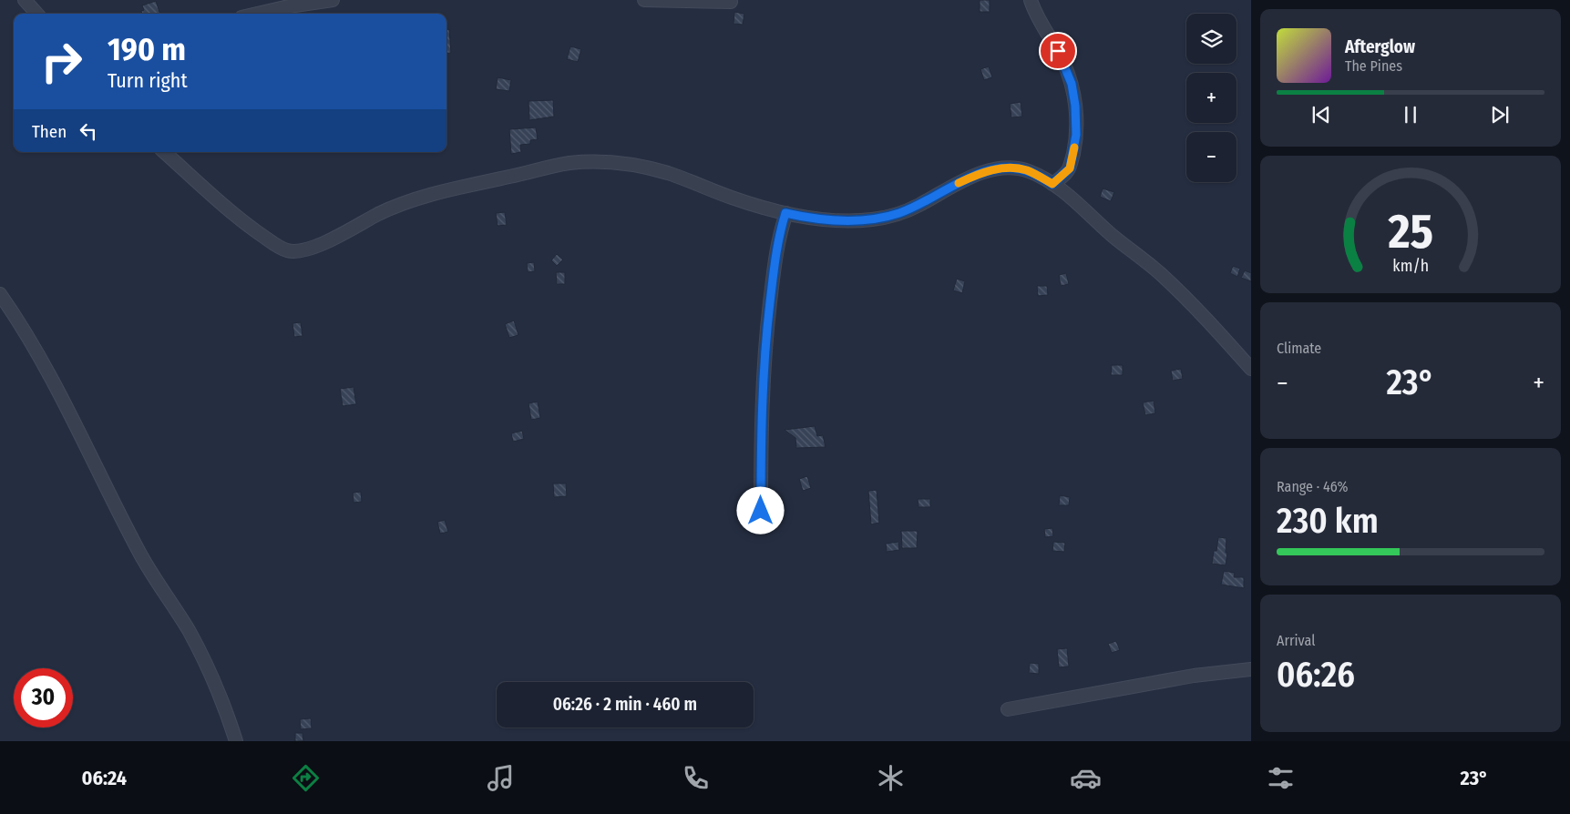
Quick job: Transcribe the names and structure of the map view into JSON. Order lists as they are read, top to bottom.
{
  "page": {
    "map_buttons": ["+", "−"],
    "turn": ["190 m", "Turn right"],
    "song": ["Afterglow", "The Pines"],
    "then": "Then",
    "tile": [
      "Climate",
      ["Range · 46%", "230 km"],
      ["Arrival", "06:26"]
    ],
    "heat": ["−", "23°", "+"],
    "limit": "30",
    "trip": "06:26 · 2 min · 460 m",
    "tabs": ["06:24", "23°"],
    "gauge": ["25", "km/h"]
  }
}
